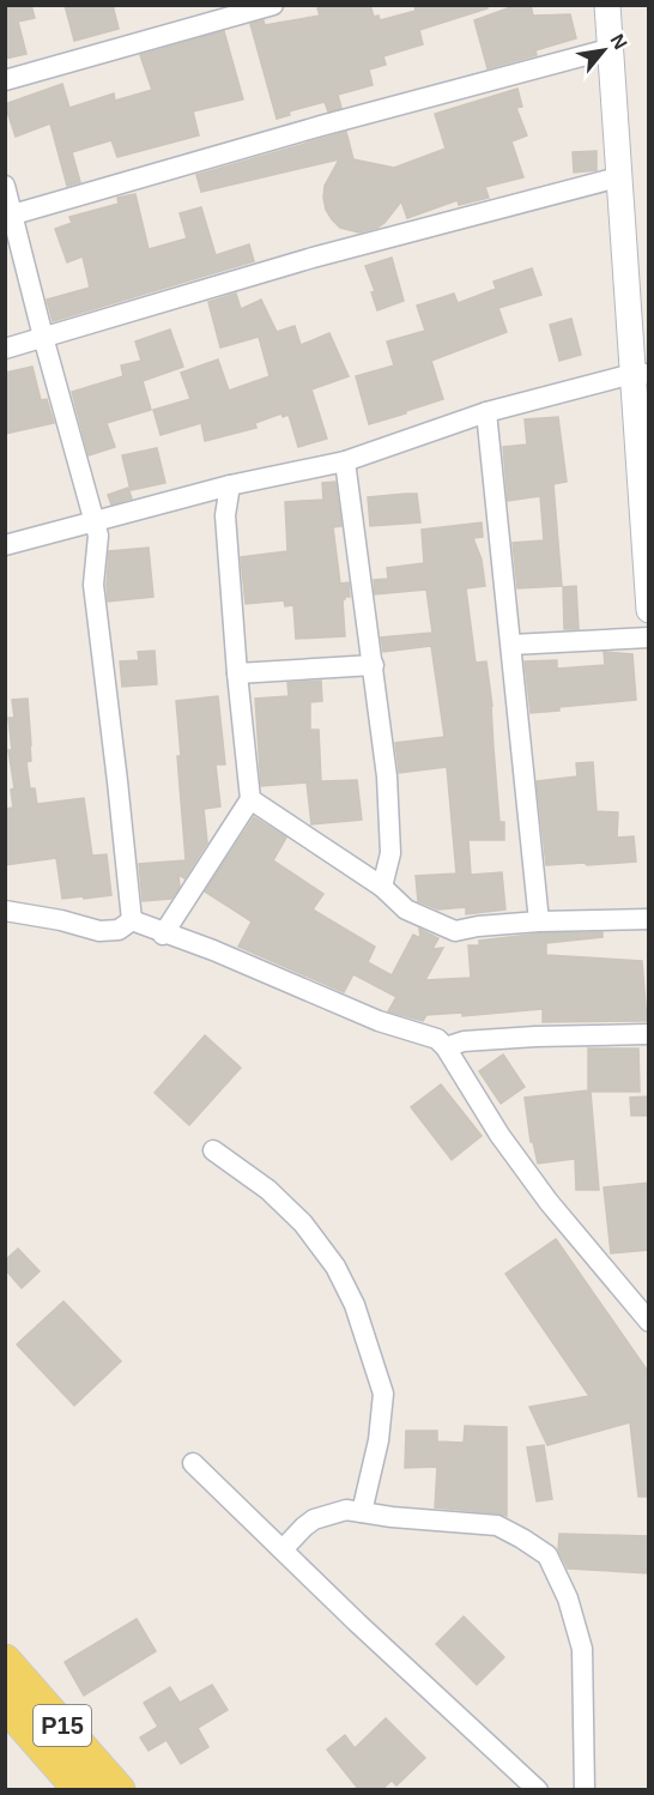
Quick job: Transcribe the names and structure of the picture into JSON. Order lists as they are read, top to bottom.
{
  "streets": {
    "main road": ["P15"]
  },
  "north": "top right"
}
